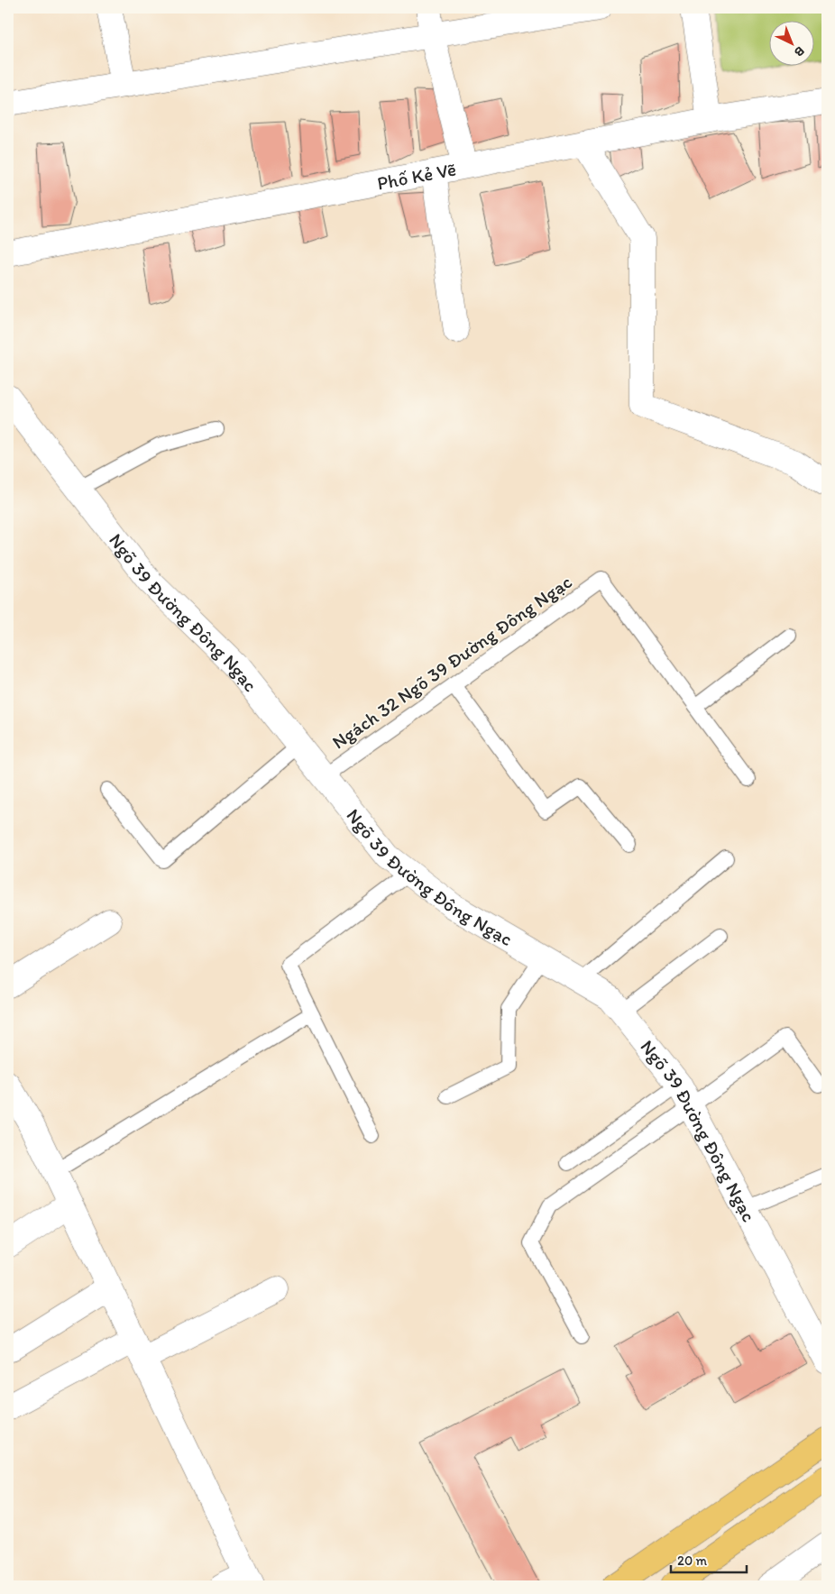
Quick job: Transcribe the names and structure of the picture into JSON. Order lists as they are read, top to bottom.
{
  "streets": {
    "street": ["Phố Kẻ Vẽ", "Ngõ 39 Đường Đông Ngạc"],
    "lane": ["Ngách 32 Ngõ 39 Đường Đông Ngạc"]
  },
  "crossings": [
    ["Ngõ 39 Đường Đông Ngạc", "Ngách 32 Ngõ 39 Đường Đông Ngạc"]
  ],
  "scale_bar": "20 m",
  "north": "bottom right"
}
